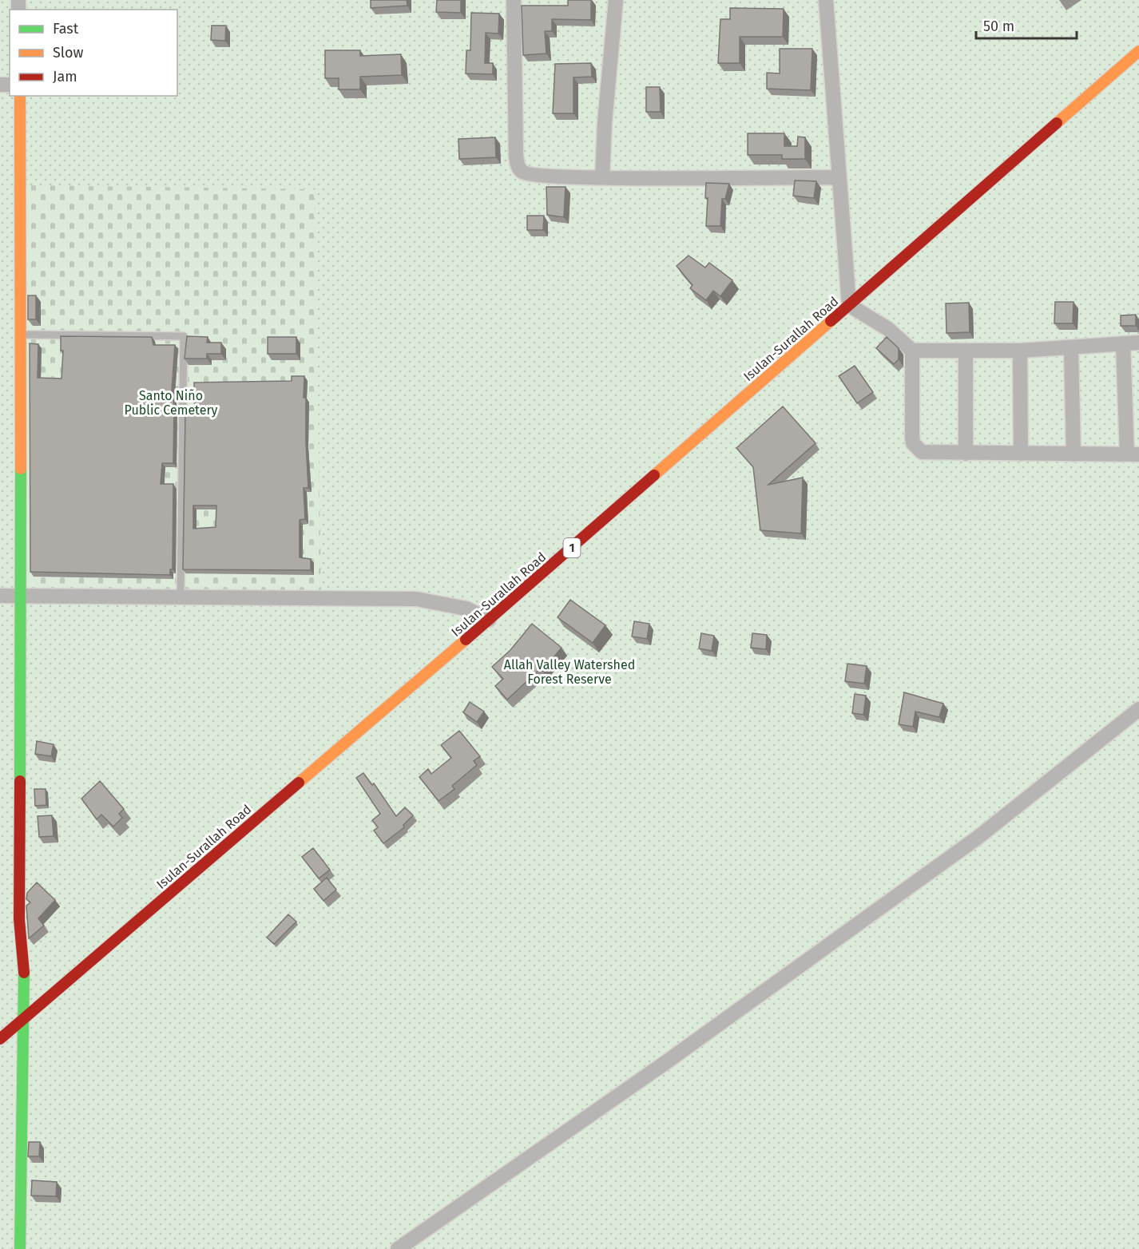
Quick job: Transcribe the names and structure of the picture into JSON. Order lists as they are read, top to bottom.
{
  "streets": {
    "main road": ["Isulan-Surallah Road", "1"]
  },
  "parks": ["Santo Niño Public Cemetery", "Allah Valley Watershed Forest Reserve"],
  "legend": ["Fast", "Slow", "Jam"],
  "scale_bar": "50 m"
}
